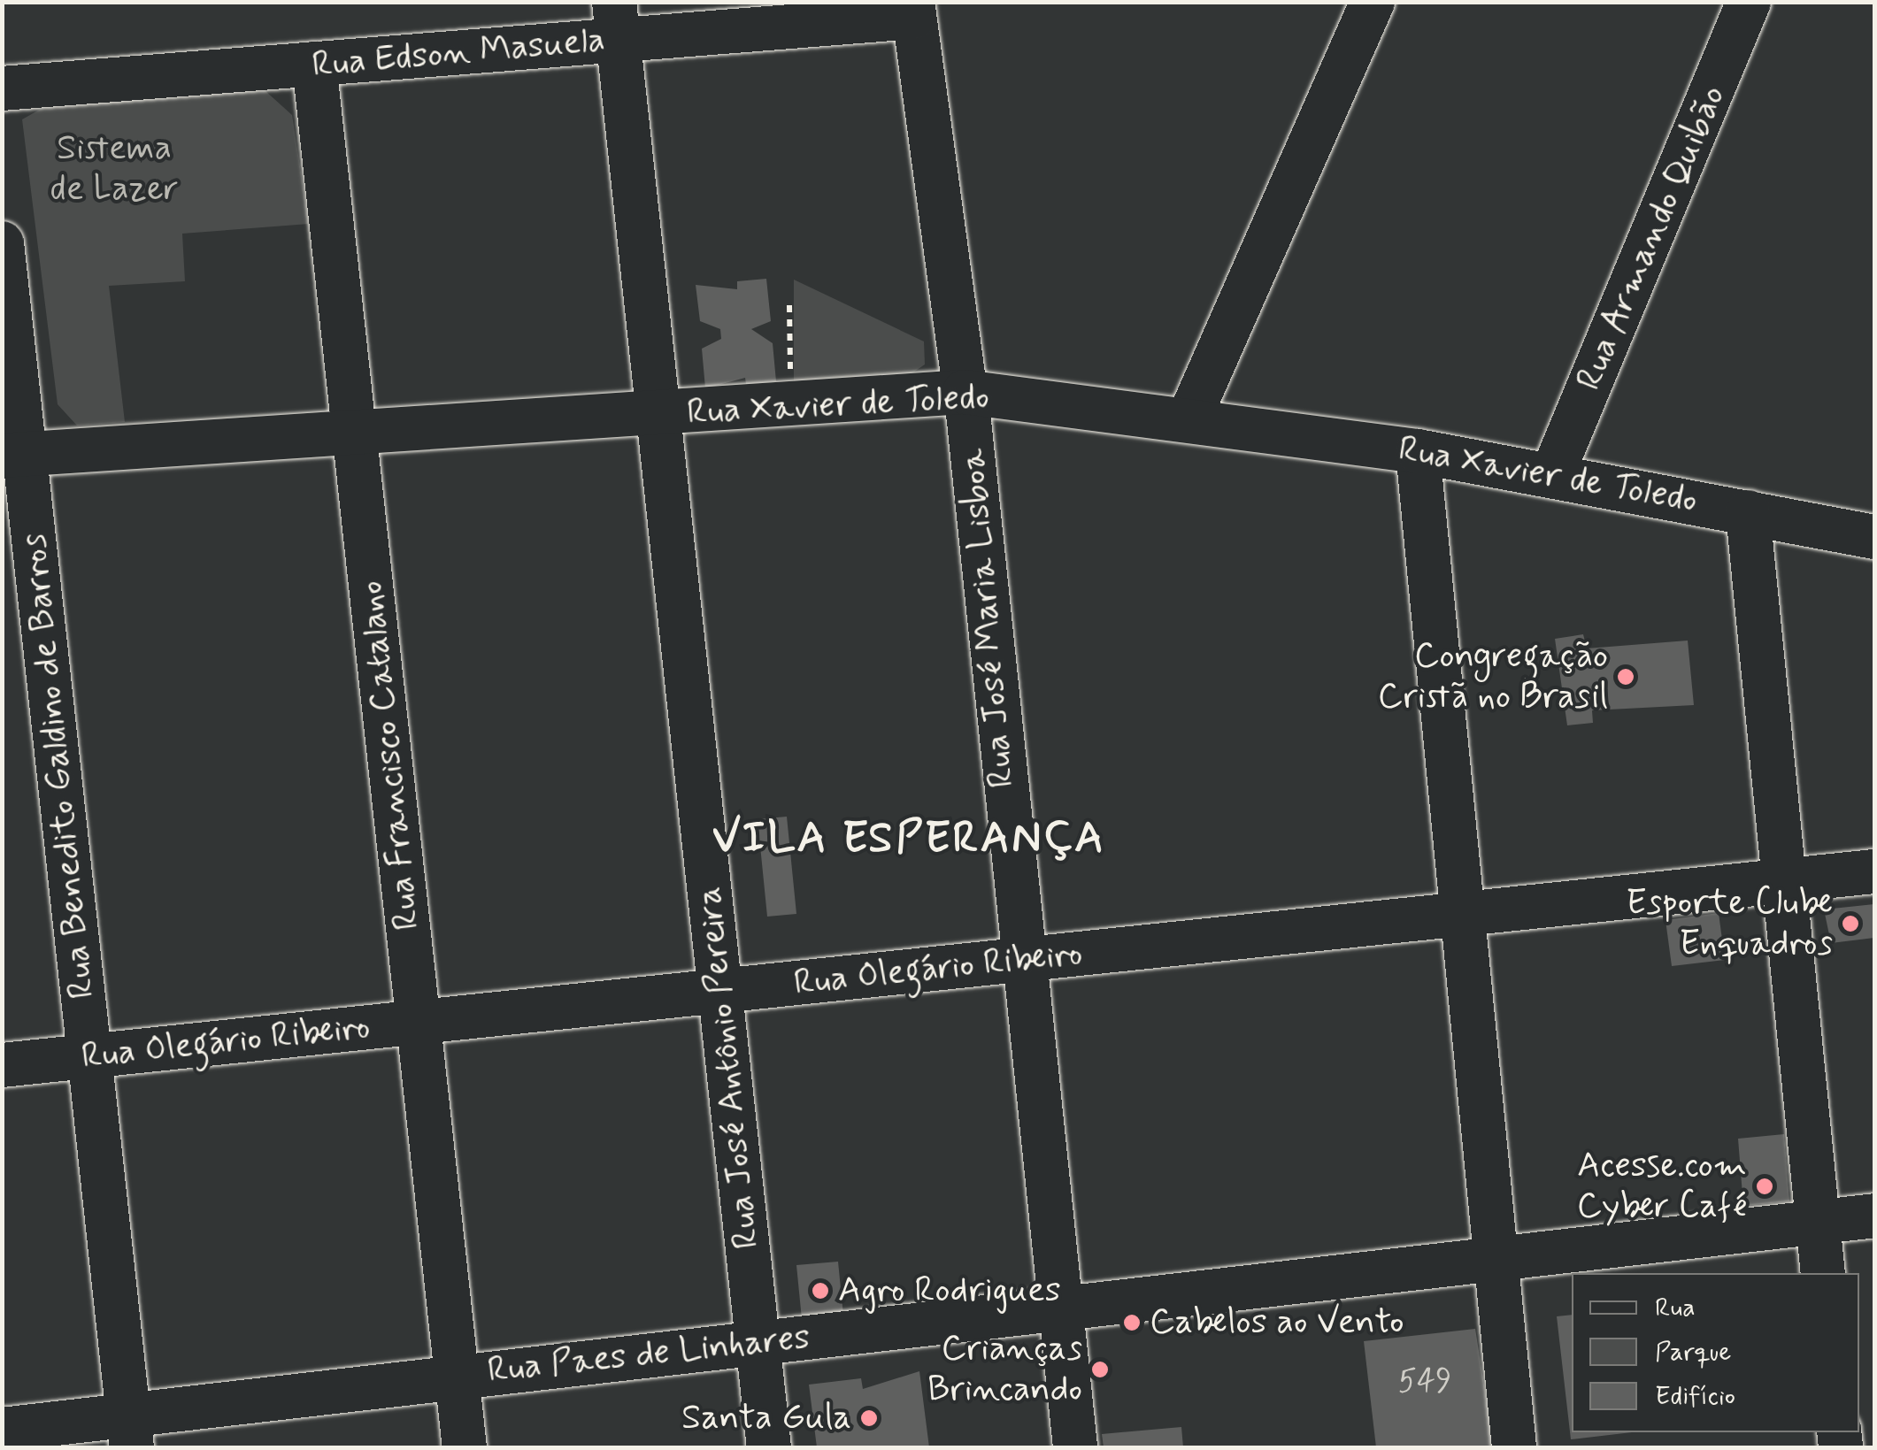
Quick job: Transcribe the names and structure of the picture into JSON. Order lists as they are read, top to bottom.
{
  "streets": {
    "street": [
      "Rua Edson Masuela",
      "Rua Armando Quibão",
      "Rua Xavier de Toledo",
      "Rua José Maria Lisboa",
      "Rua Francisco Catalano",
      "Rua Benedito Galdino de Barros",
      "Rua Olegário Ribeiro",
      "Rua José Antônio Pereira",
      "Rua Paes de Linhares"
    ]
  },
  "crossings": [
    ["Rua Edson Masuela", "Rua José Maria Lisboa"],
    ["Rua Edson Masuela", "Rua Francisco Catalano"],
    ["Rua Edson Masuela", "Rua José Antônio Pereira"],
    ["Rua Armando Quibão", "Rua Xavier de Toledo"],
    ["Rua Xavier de Toledo", "Rua José Maria Lisboa"],
    ["Rua Xavier de Toledo", "Rua Francisco Catalano"],
    ["Rua Xavier de Toledo", "Rua Benedito Galdino de Barros"],
    ["Rua Xavier de Toledo", "Rua José Antônio Pereira"],
    ["Rua José Maria Lisboa", "Rua Olegário Ribeiro"],
    ["Rua José Maria Lisboa", "Rua Paes de Linhares"],
    ["Rua Francisco Catalano", "Rua Olegário Ribeiro"],
    ["Rua Francisco Catalano", "Rua Paes de Linhares"],
    ["Rua Benedito Galdino de Barros", "Rua Olegário Ribeiro"],
    ["Rua Benedito Galdino de Barros", "Rua Paes de Linhares"],
    ["Rua Olegário Ribeiro", "Rua José Antônio Pereira"],
    ["Rua José Antônio Pereira", "Rua Paes de Linhares"]
  ],
  "districts": ["VILA ESPERANÇA"],
  "parks": ["Sistema de Lazer"],
  "places": [
    "Congregação Cristã no Brasil",
    "Esporte Clube Enquadros",
    "Acesse.com Cyber Café",
    "Agro Rodrigues",
    "Cabelos ao Vento",
    "Crianças Brincando",
    "Santa Gula"
  ],
  "house_numbers": ["549"],
  "legend": ["Rua", "Parque", "Edifício"]
}
